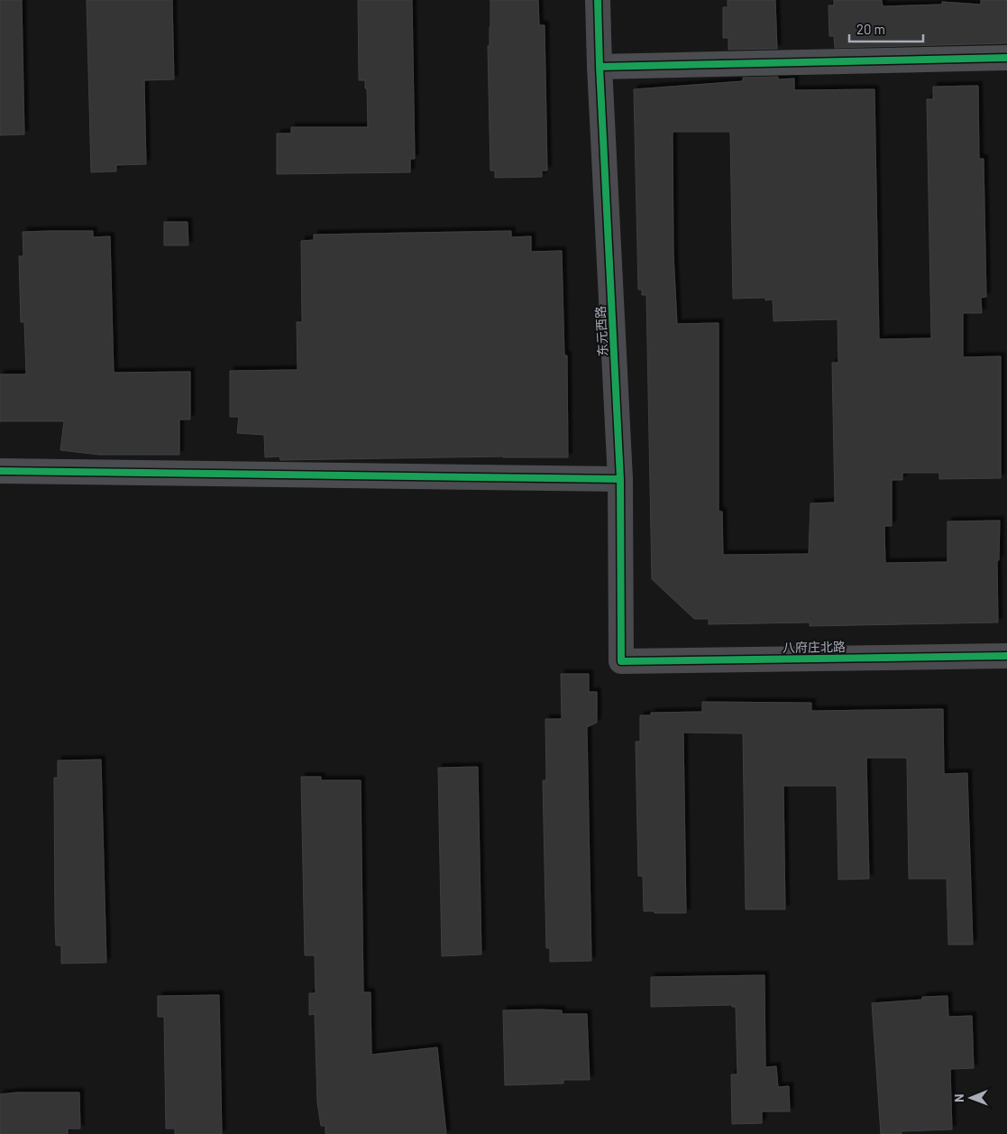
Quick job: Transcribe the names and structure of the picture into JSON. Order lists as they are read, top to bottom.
{
  "streets": {
    "street": ["东元西路", "八府庄北路"]
  },
  "crossings": [
    ["东元西路", "八府庄北路"]
  ],
  "scale_bar": "20 m",
  "north": "left"
}
